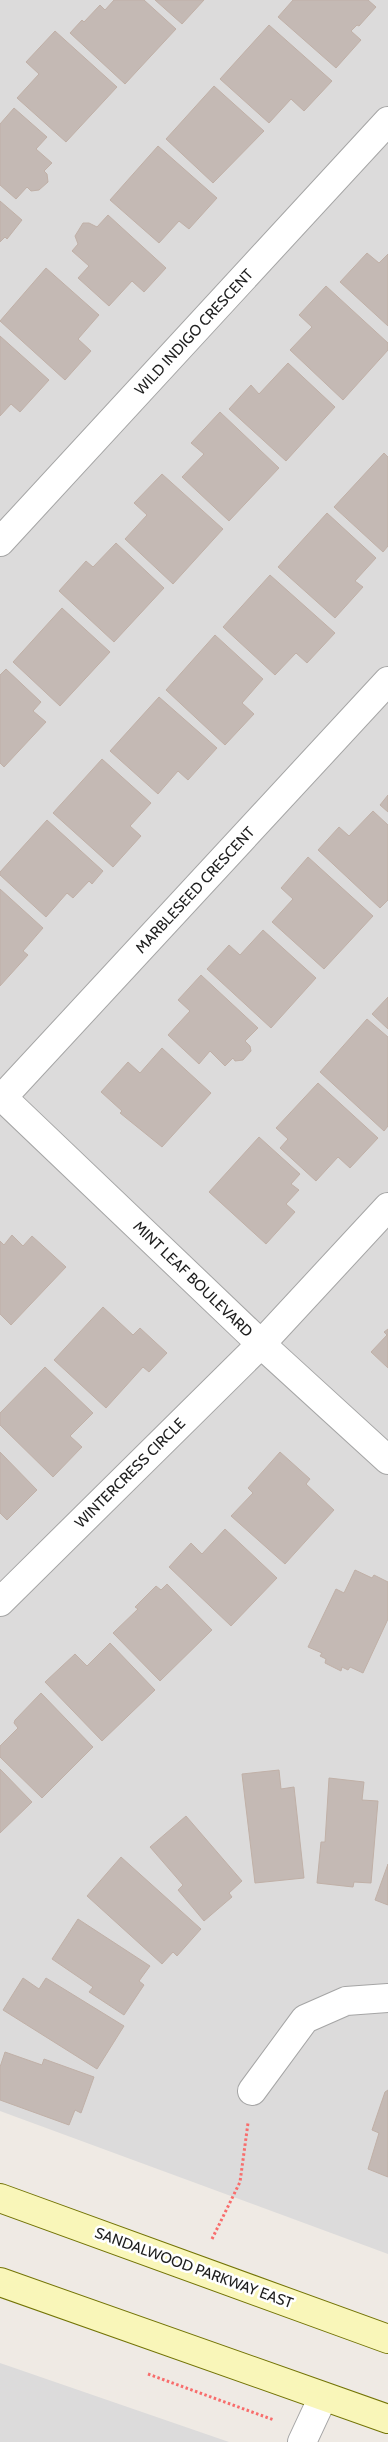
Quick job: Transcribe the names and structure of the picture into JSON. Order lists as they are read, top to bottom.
{
  "streets": {
    "main road": ["SANDALWOOD PARKWAY EAST"],
    "street": [
      "WILD INDIGO CRESCENT",
      "MARBLESEED CRESCENT",
      "MINT LEAF BOULEVARD",
      "WINTERCRESS CIRCLE"
    ]
  },
  "crossings": [
    ["MARBLESEED CRESCENT", "MINT LEAF BOULEVARD"],
    ["MINT LEAF BOULEVARD", "WINTERCRESS CIRCLE"]
  ]
}
